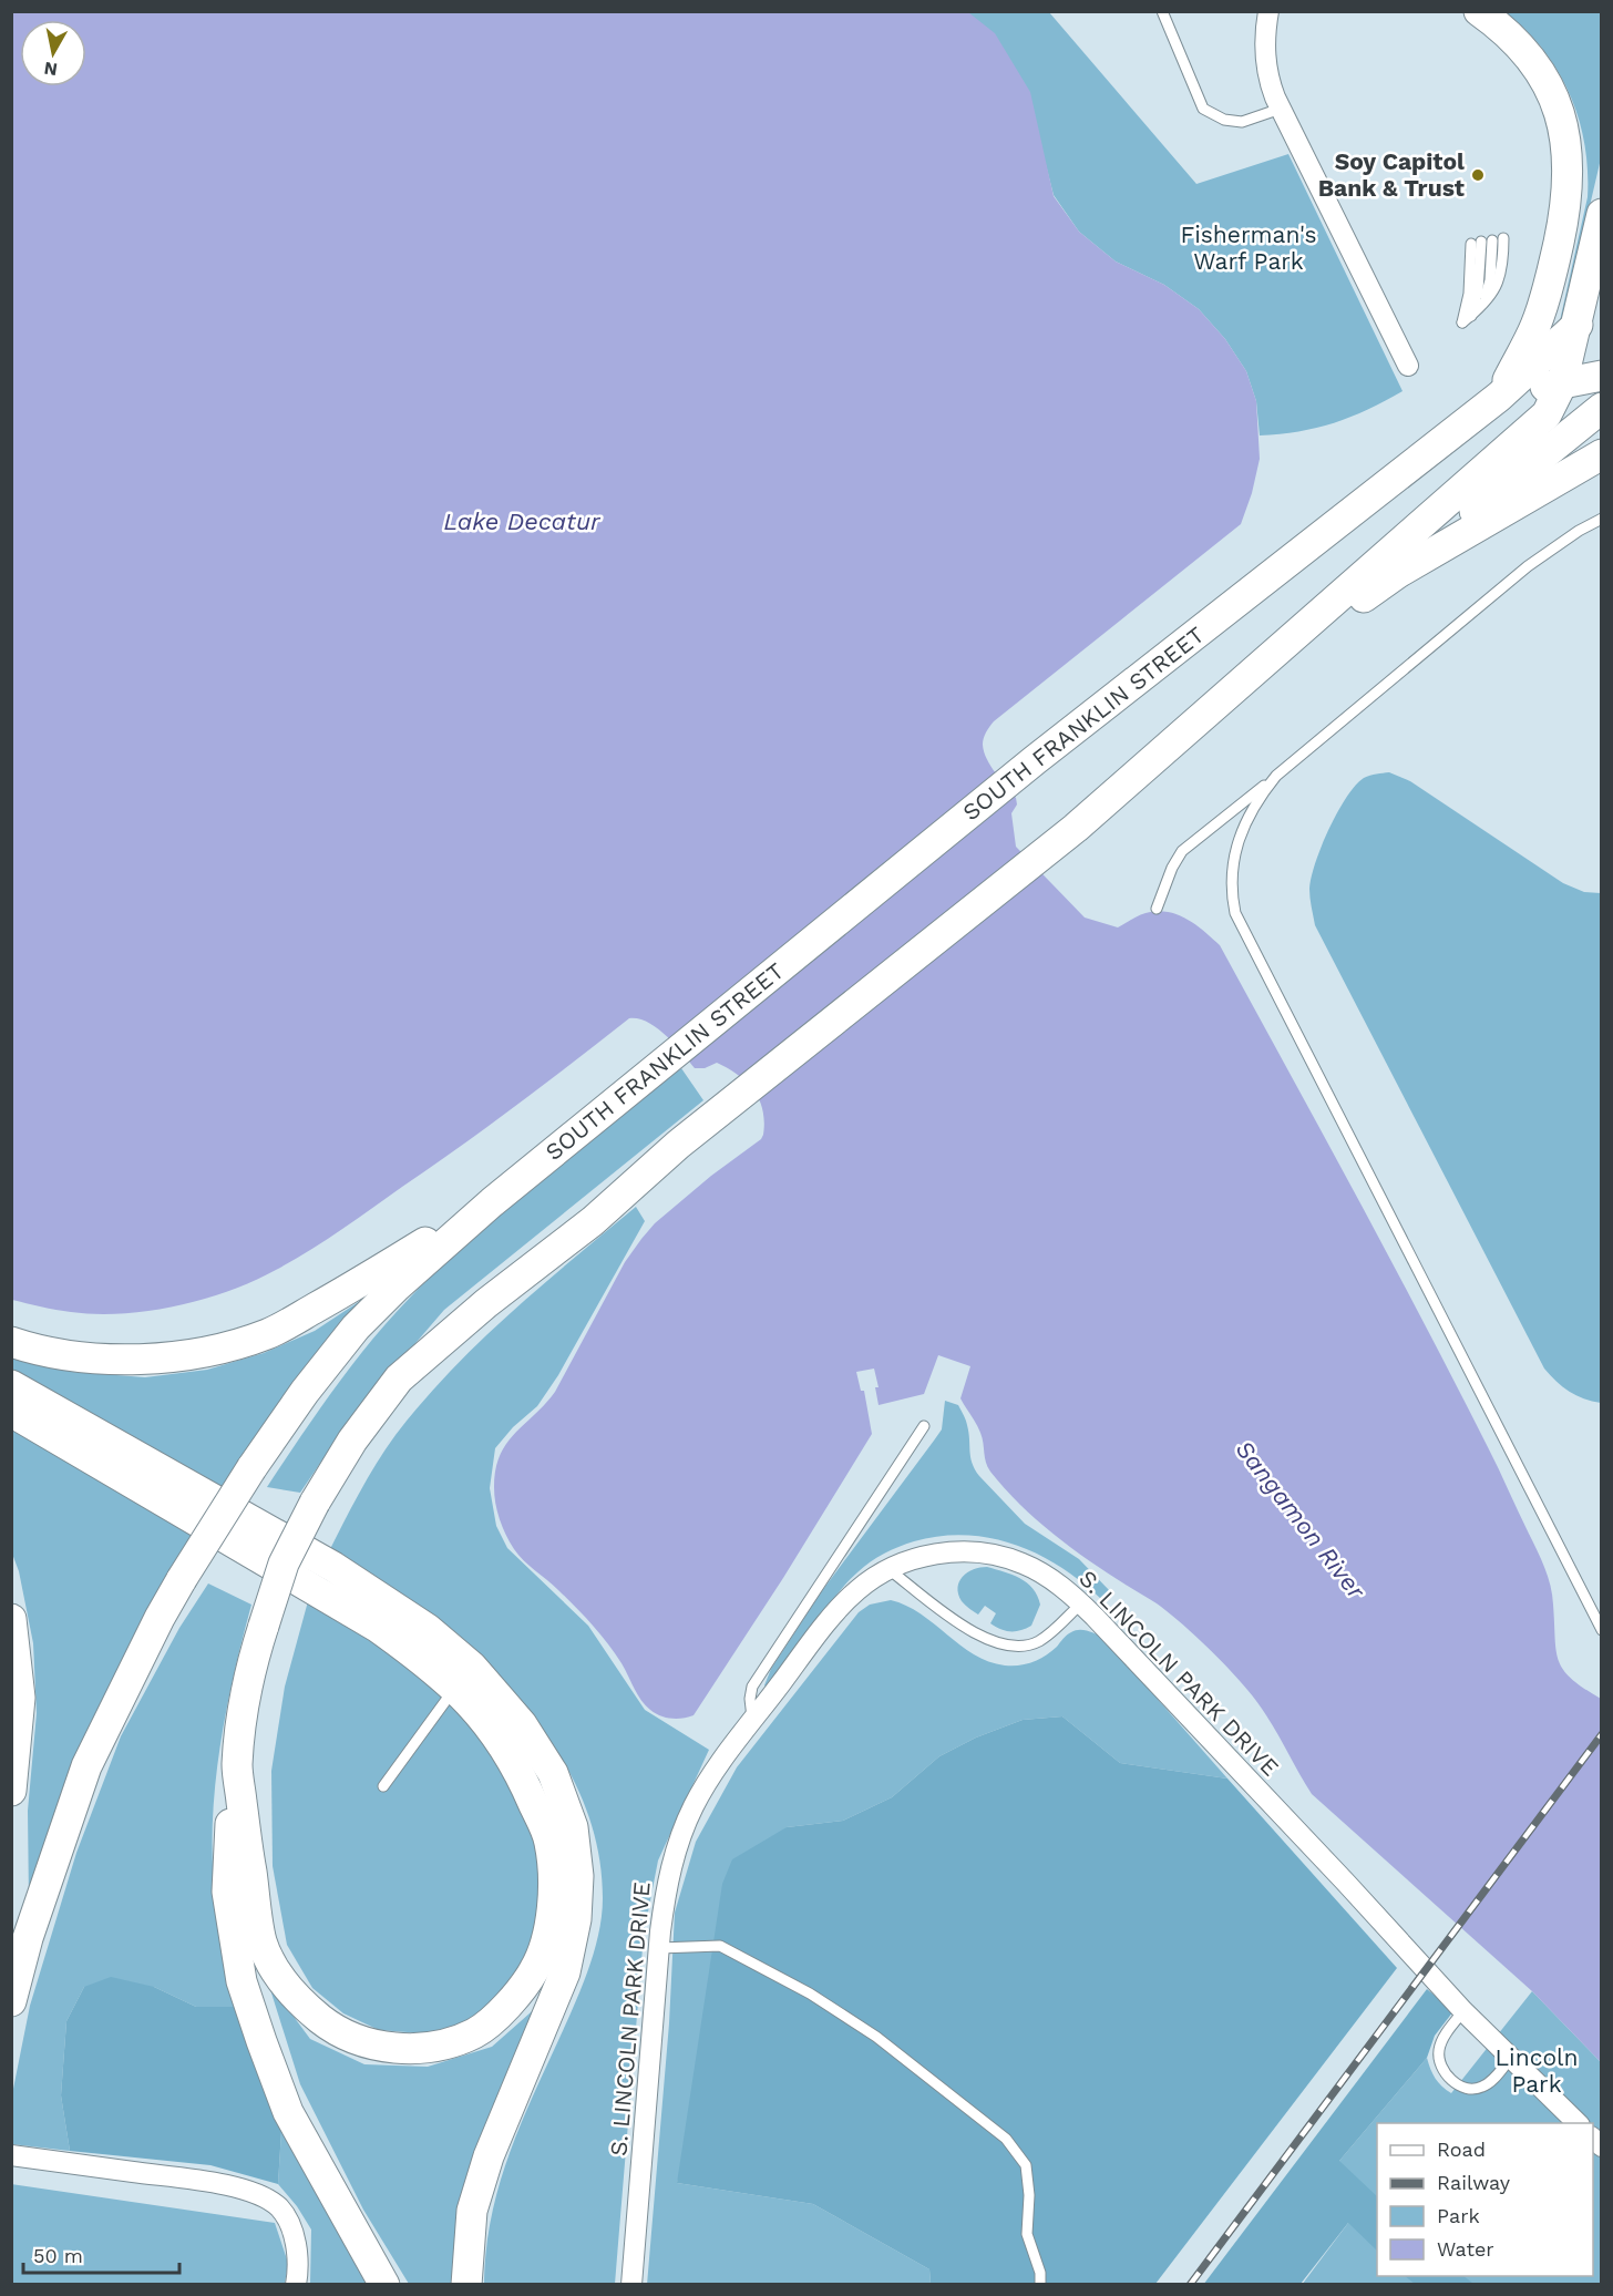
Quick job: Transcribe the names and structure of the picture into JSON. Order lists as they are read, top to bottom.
{
  "streets": {
    "main road": ["SOUTH FRANKLIN STREET"],
    "street": ["S. LINCOLN PARK DRIVE"]
  },
  "water": ["Lake Decatur", "Sangamon River"],
  "parks": ["Fisherman's Warf Park", "Lincoln Park"],
  "places": ["Soy Capitol Bank & Trust"],
  "legend": [
    "Road",
    "Railway",
    "Park",
    "Water"
  ],
  "scale_bar": "50 m",
  "north": "bottom"
}
